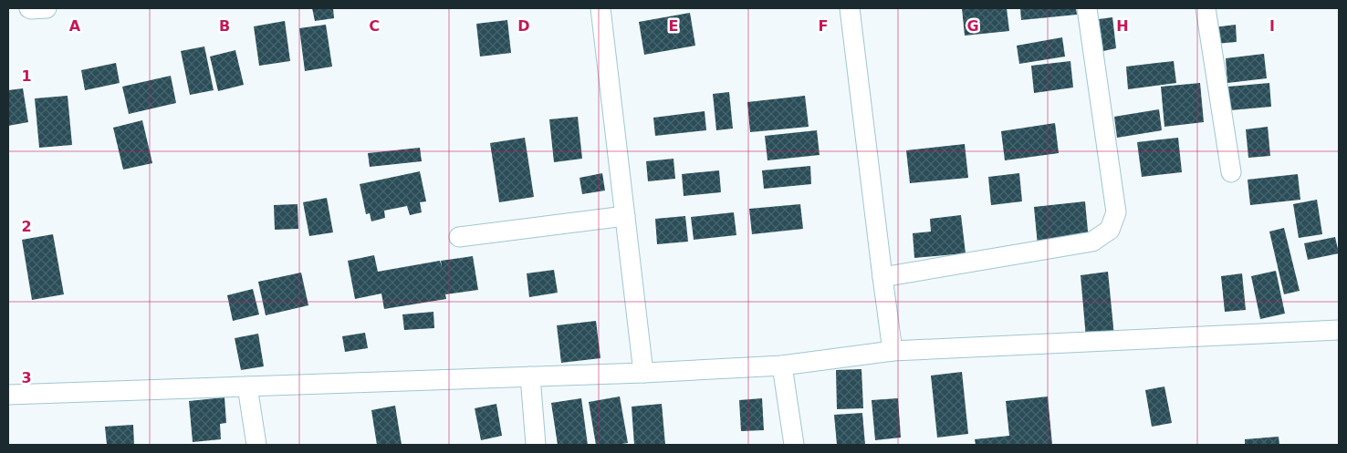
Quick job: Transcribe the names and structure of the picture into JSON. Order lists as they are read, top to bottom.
{
  "grid": {
    "columns": [
      "A",
      "B",
      "C",
      "D",
      "E",
      "F",
      "G",
      "H",
      "I"
    ],
    "rows": ["1", "2", "3"]
  }
}
